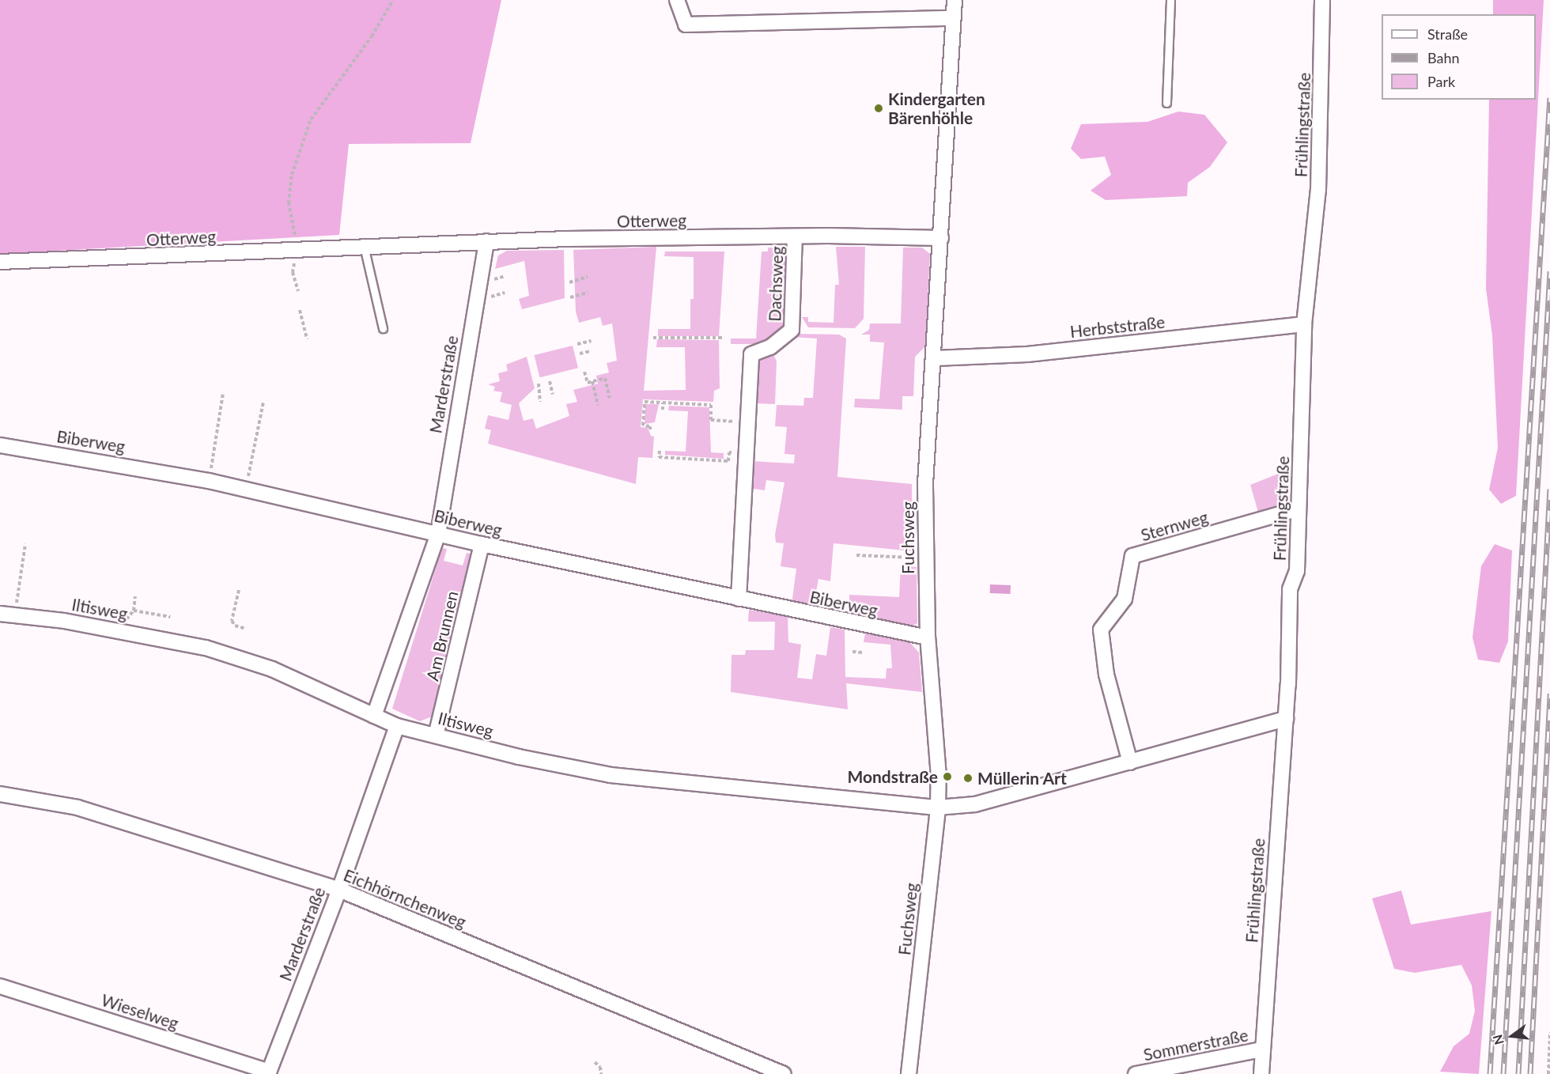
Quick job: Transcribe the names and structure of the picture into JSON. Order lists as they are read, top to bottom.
{
  "streets": {
    "street": [
      "Frühlingstraße",
      "Otterweg",
      "Dachsweg",
      "Herbststraße",
      "Marderstraße",
      "Biberweg",
      "Sternweg",
      "Fuchsweg",
      "Iltisweg",
      "Am Brunnen",
      "Eichhörnchenweg",
      "Wieselweg",
      "Sommerstraße"
    ]
  },
  "crossings": [
    ["Frühlingstraße", "Herbststraße"],
    ["Frühlingstraße", "Sternweg"],
    ["Frühlingstraße", "Sommerstraße"],
    ["Otterweg", "Dachsweg"],
    ["Otterweg", "Marderstraße"],
    ["Otterweg", "Fuchsweg"],
    ["Dachsweg", "Biberweg"],
    ["Herbststraße", "Fuchsweg"],
    ["Marderstraße", "Biberweg"],
    ["Marderstraße", "Iltisweg"],
    ["Marderstraße", "Am Brunnen"],
    ["Marderstraße", "Eichhörnchenweg"],
    ["Marderstraße", "Wieselweg"],
    ["Biberweg", "Fuchsweg"],
    ["Biberweg", "Am Brunnen"],
    ["Fuchsweg", "Iltisweg"],
    ["Iltisweg", "Am Brunnen"]
  ],
  "places": ["Kindergarten Bärenhöhle", "Mondstraße", "Müllerin Art"],
  "legend": ["Straße", "Bahn", "Park"],
  "north": "left"
}
